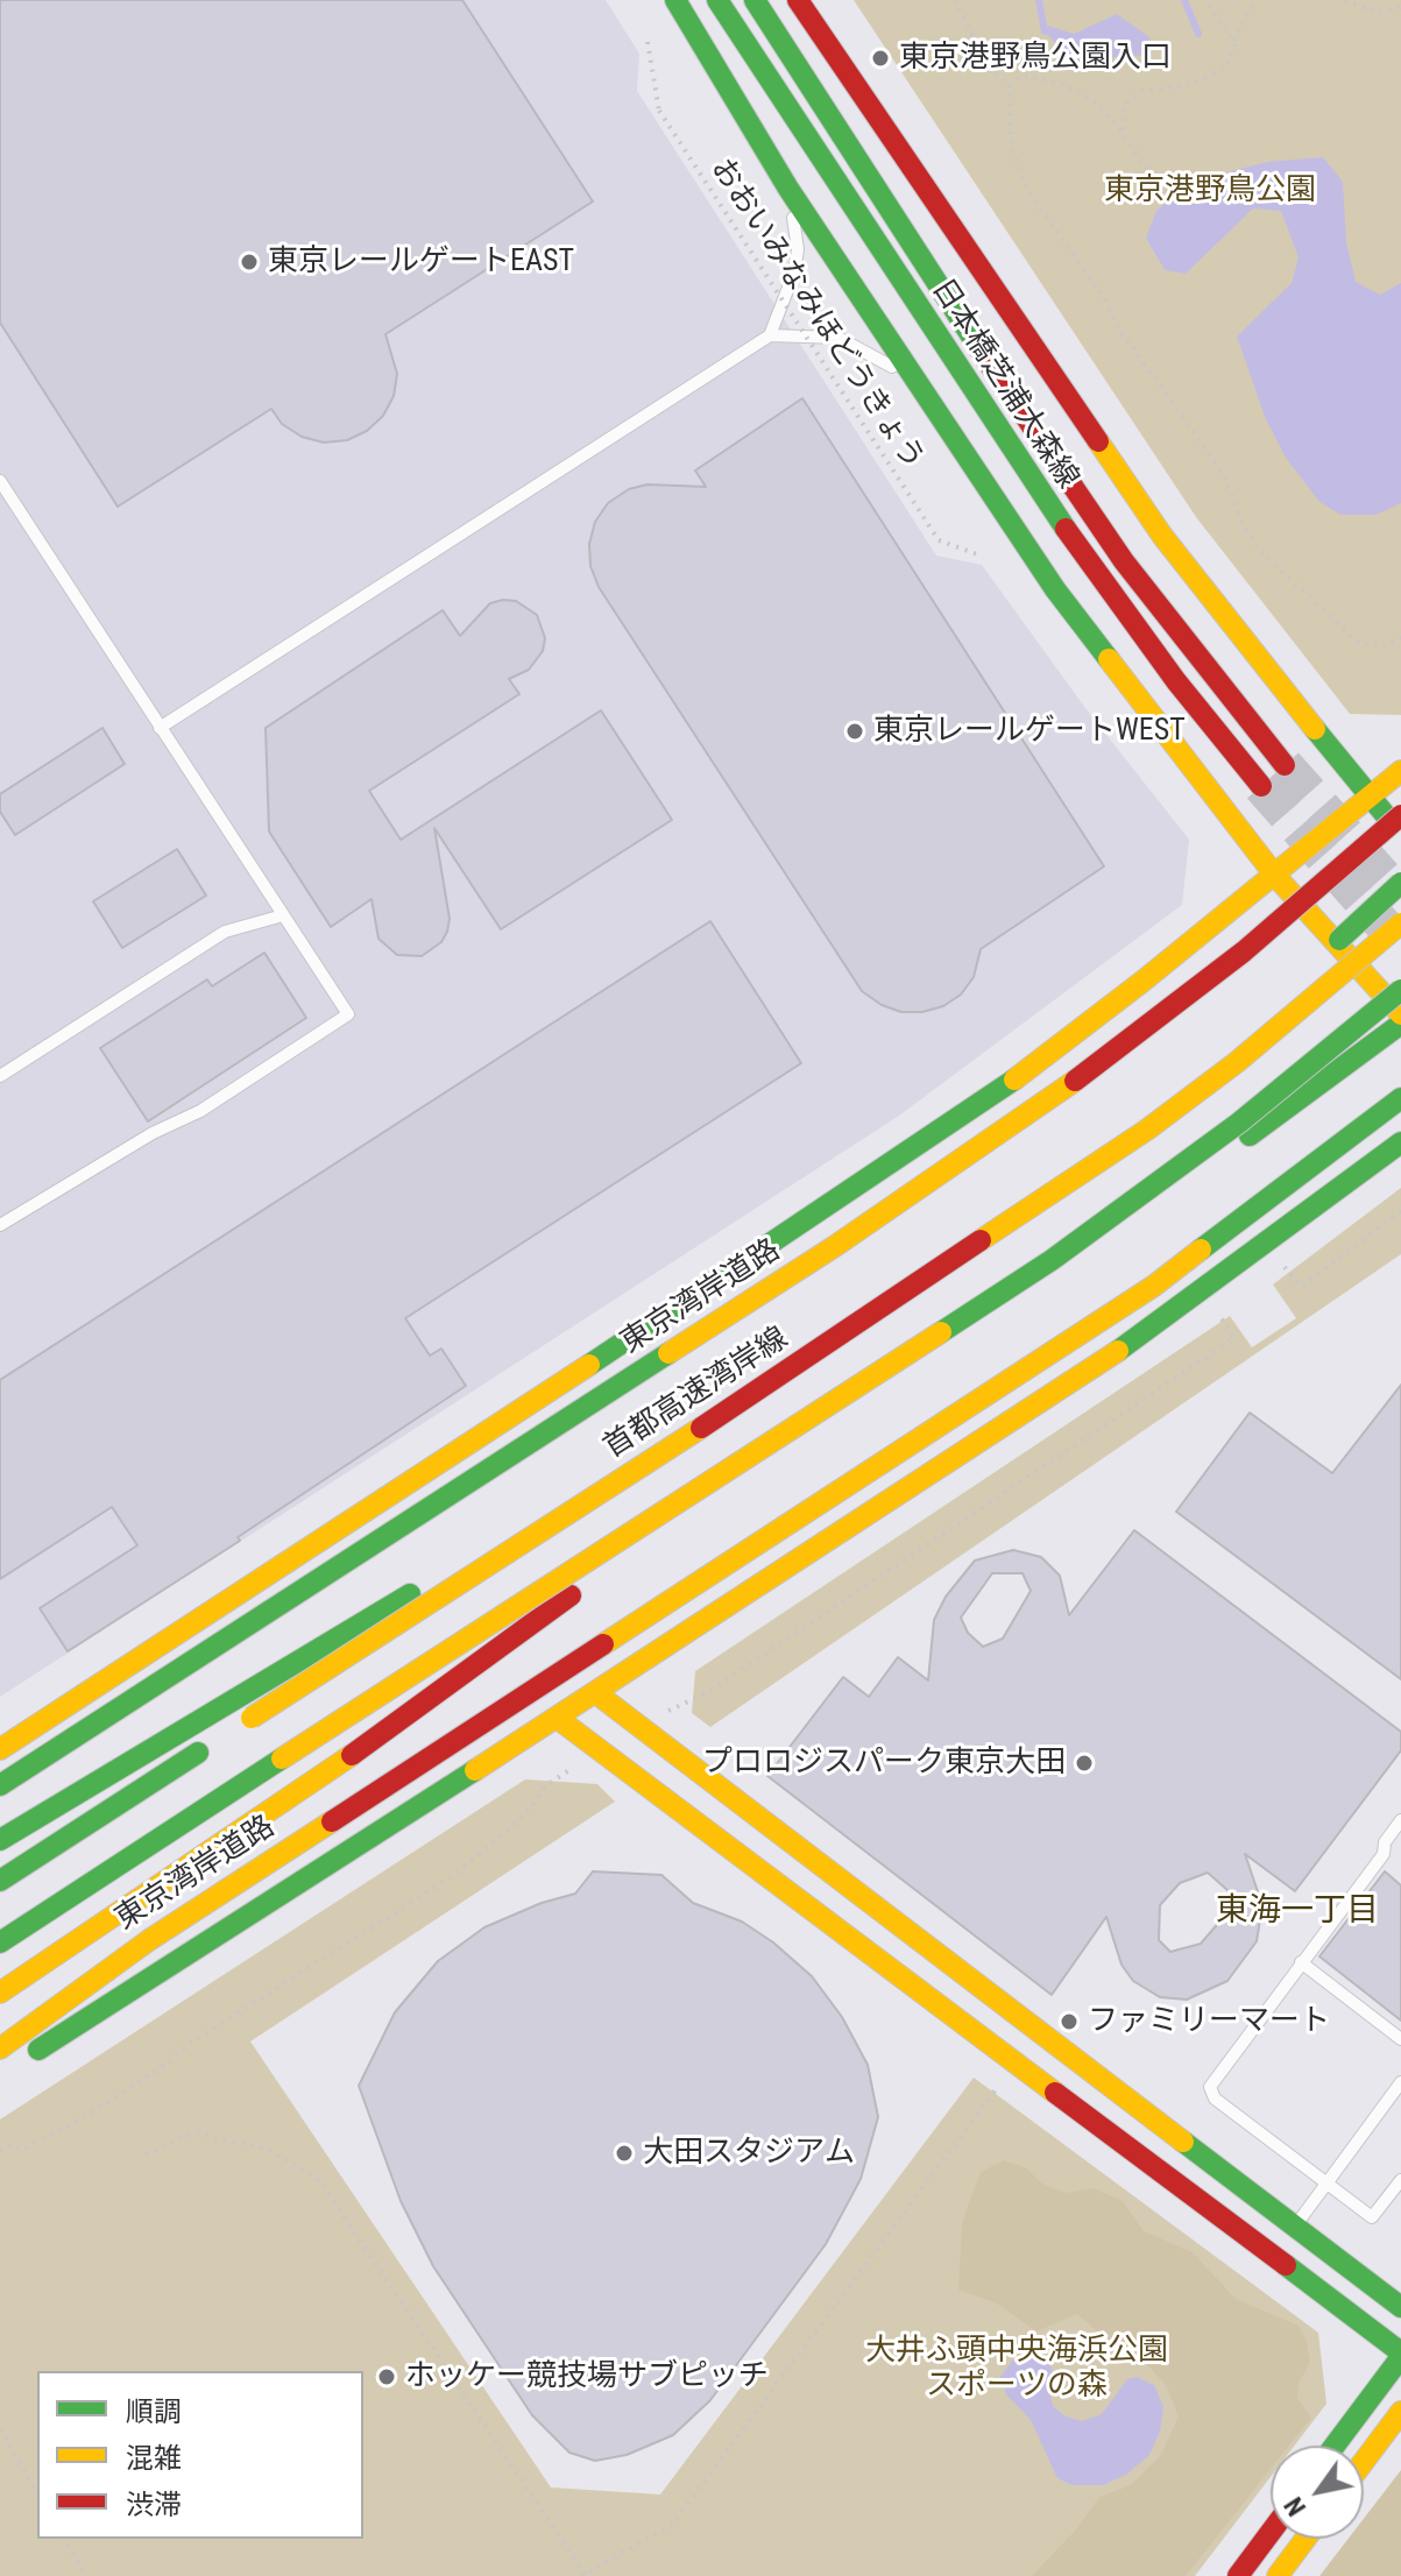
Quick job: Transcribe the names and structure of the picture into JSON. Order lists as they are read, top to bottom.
{
  "streets": {
    "main road": ["日本橋芝浦大森線", "東京湾岸道路", "首都高速湾岸線"],
    "path": ["おおいみなみほどうきょう"]
  },
  "districts": ["東海一丁目"],
  "parks": ["東京港野鳥公園", "大井ふ頭中央海浜公園 スポーツの森"],
  "places": [
    "東京港野鳥公園入口",
    "東京レールゲートEAST",
    "東京レールゲートWEST",
    "プロロジスパーク東京大田",
    "ファミリーマート",
    "大田スタジアム",
    "ホッケー競技場サブピッチ"
  ],
  "legend": ["順調", "混雑", "渋滞"],
  "north": "bottom left"
}
